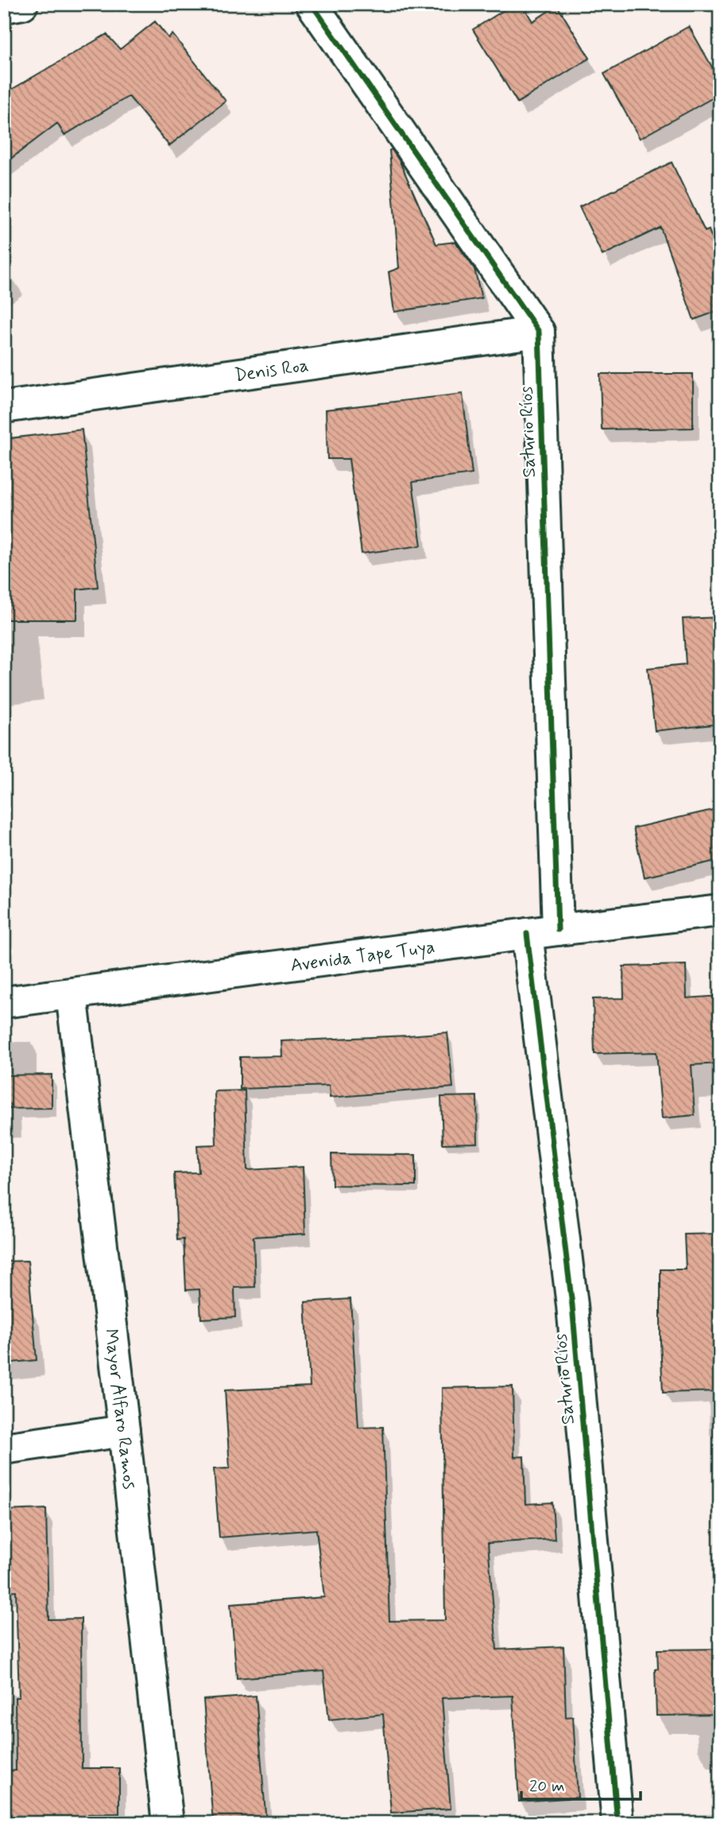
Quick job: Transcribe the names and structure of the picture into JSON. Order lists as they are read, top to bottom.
{
  "streets": {
    "street": [
      "Denis Roa",
      "Saturio Ríos",
      "Avenida Tape Tuya",
      "Mayor Alfaro Ramos"
    ]
  },
  "crossings": [
    ["Denis Roa", "Saturio Ríos"],
    ["Saturio Ríos", "Avenida Tape Tuya"],
    ["Avenida Tape Tuya", "Mayor Alfaro Ramos"]
  ],
  "scale_bar": "20 m"
}
